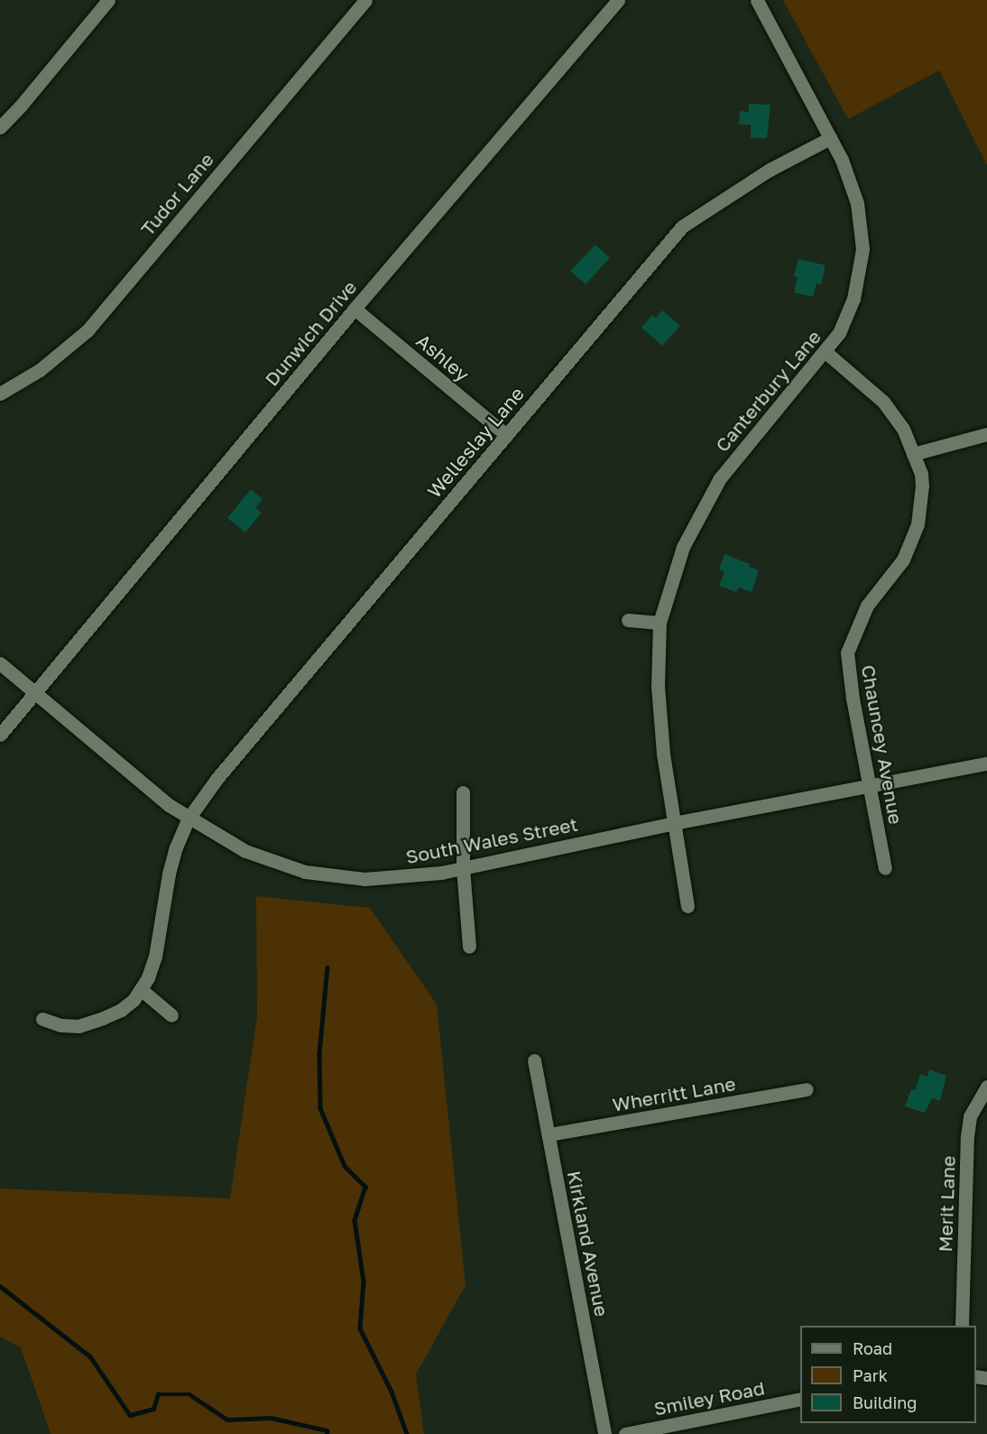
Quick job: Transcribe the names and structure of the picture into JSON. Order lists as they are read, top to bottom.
{
  "streets": {
    "street": [
      "Tudor Lane",
      "Dunwich Drive",
      "Ashley",
      "Canterbury Lane",
      "Welleslay Lane",
      "Chauncey Avenue",
      "South Wales Street",
      "Wherritt Lane",
      "Merit Lane",
      "Kirkland Avenue",
      "Smiley Road"
    ]
  },
  "crossings": [
    ["Dunwich Drive", "Ashley"],
    ["Dunwich Drive", "South Wales Street"],
    ["Ashley", "Welleslay Lane"],
    ["Canterbury Lane", "Welleslay Lane"],
    ["Canterbury Lane", "Chauncey Avenue"],
    ["Canterbury Lane", "South Wales Street"],
    ["Welleslay Lane", "South Wales Street"],
    ["Chauncey Avenue", "South Wales Street"],
    ["Wherritt Lane", "Kirkland Avenue"]
  ],
  "legend": ["Road", "Park", "Building"]
}
